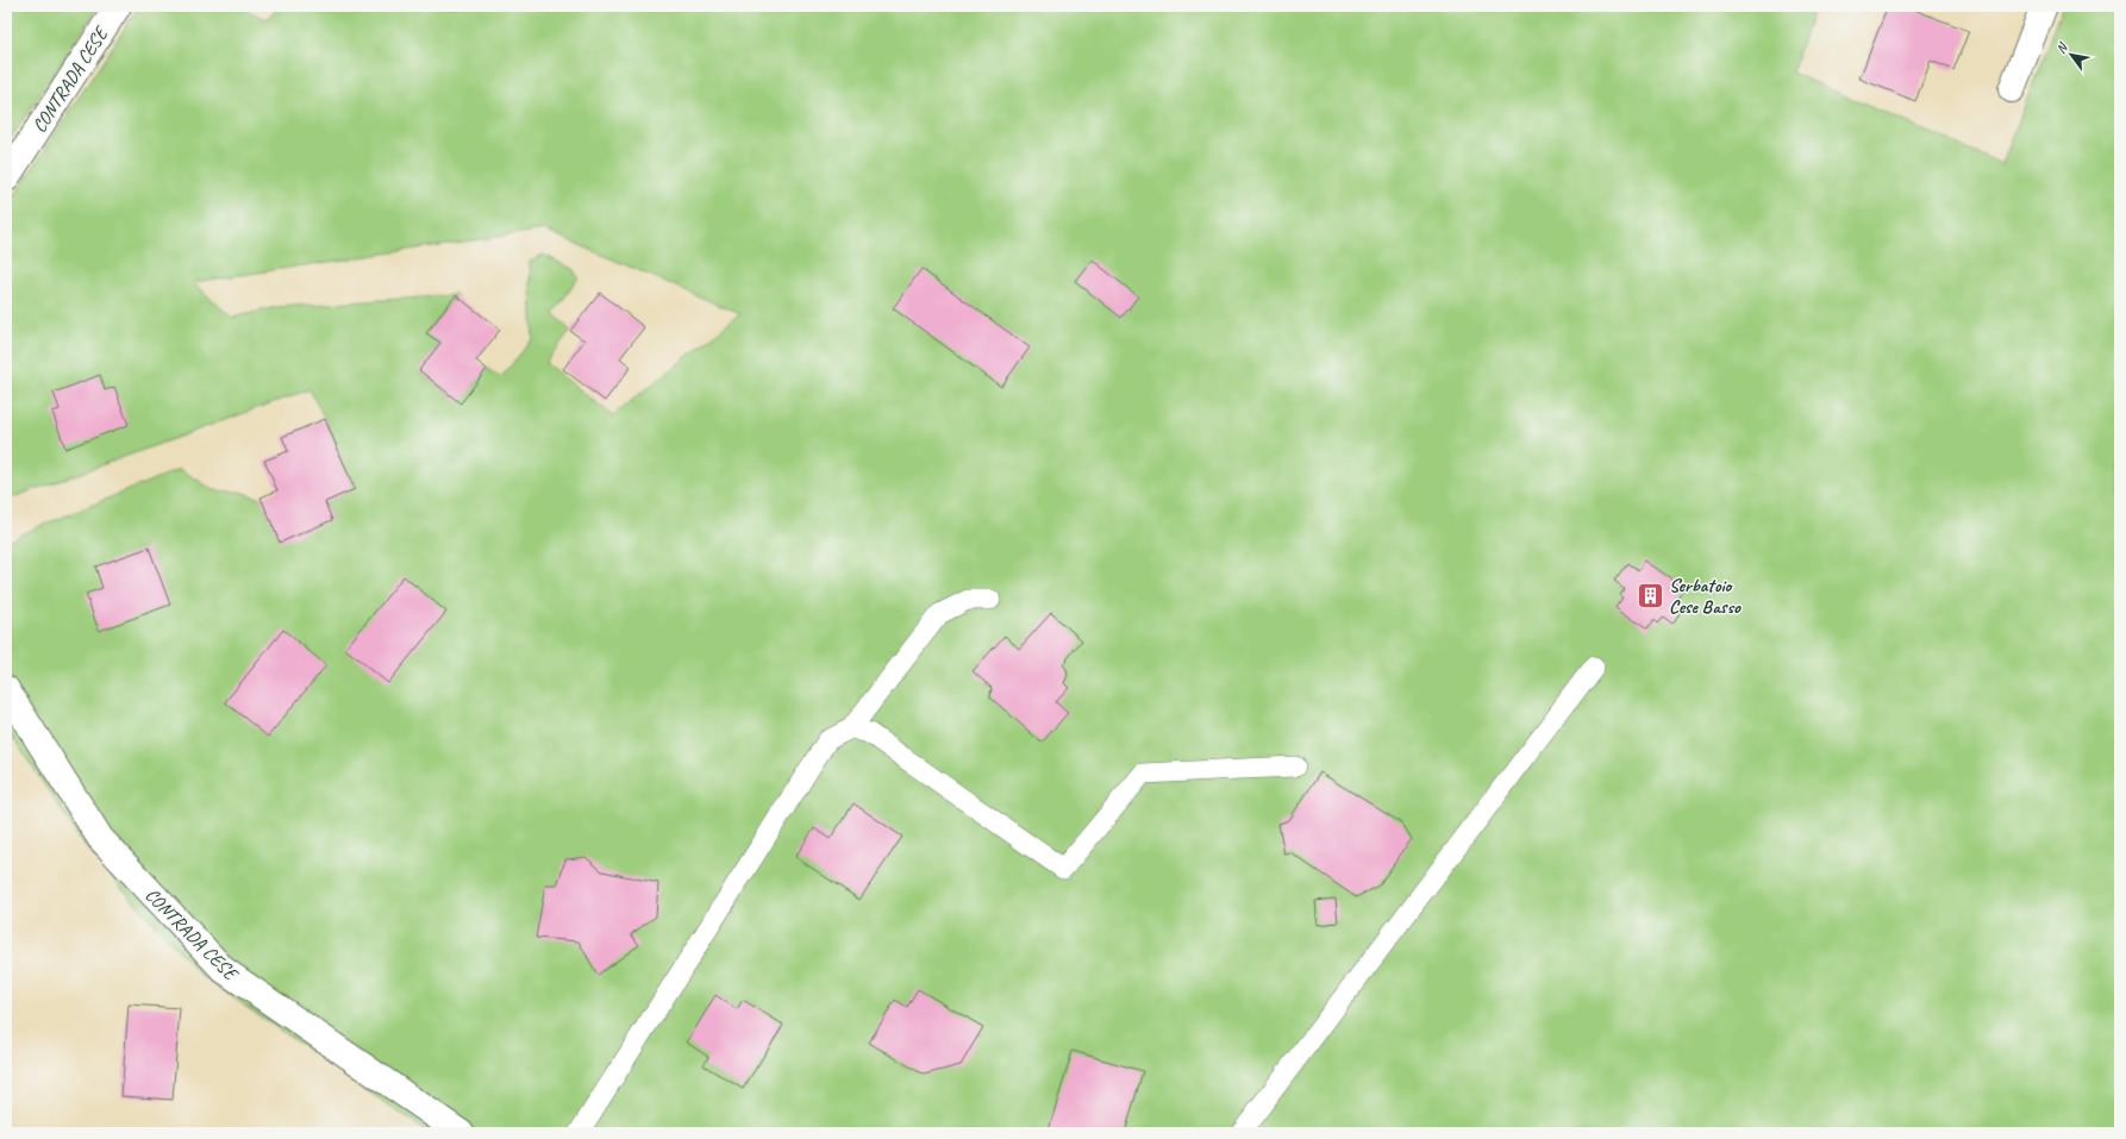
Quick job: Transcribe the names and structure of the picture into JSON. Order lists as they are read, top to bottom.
{
  "streets": {
    "street": ["CONTRADA CESE"]
  },
  "places": {
    "building": ["Serbatoio Cese Basso"]
  },
  "north": "top left"
}
